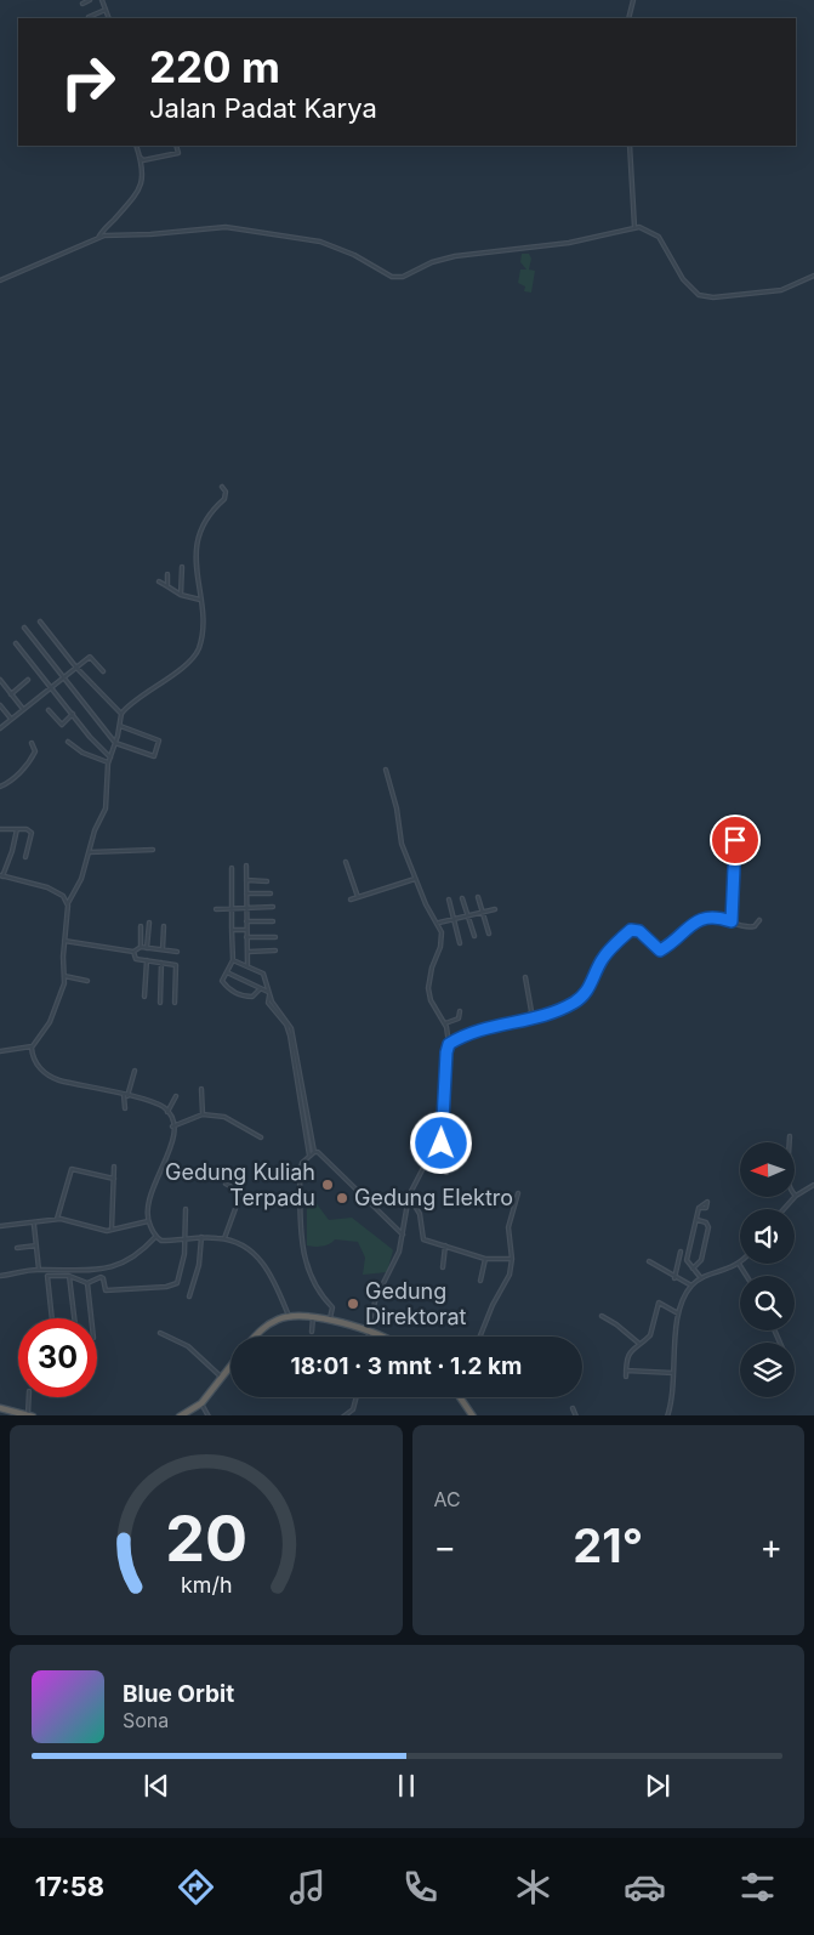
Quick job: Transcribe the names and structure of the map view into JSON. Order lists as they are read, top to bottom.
{
  "places": ["Gedung Kuliah Terpadu", "Gedung Elektro", "Gedung Direktorat"],
  "north": "left",
  "page": {
    "turn": ["220 m", "Jalan Padat Karya"],
    "limit": "30",
    "trip": "18:01 · 3 mnt · 1.2 km",
    "tile": "AC",
    "heat": ["−", "21°", "+"],
    "song": ["Blue Orbit", "Sona"],
    "tabs": "17:58",
    "gauge": ["20", "km/h"]
  }
}
